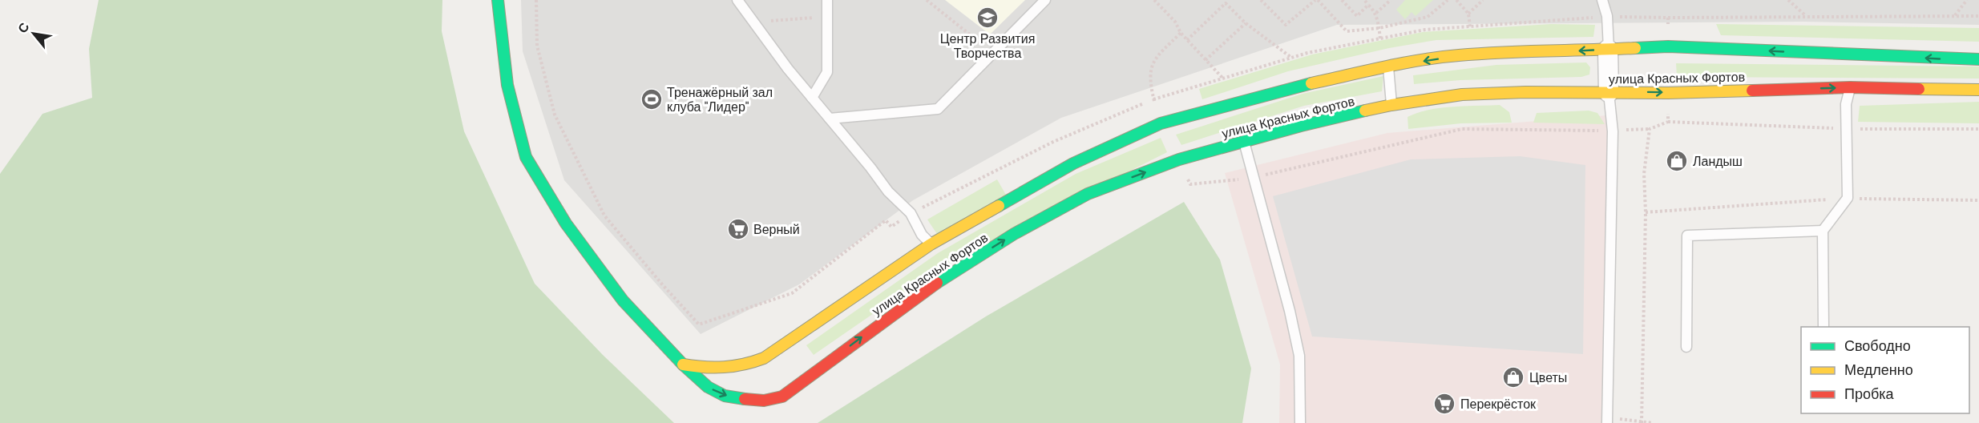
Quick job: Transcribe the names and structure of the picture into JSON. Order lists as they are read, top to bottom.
{
  "streets": {
    "street": ["улица Красных Фортов"]
  },
  "places": {
    "school or university": ["Центр Развития Творчества"],
    "sports": ["Тренажёрный зал клуба \"Лидер\""],
    "shop": ["Ландыш", "Цветы"],
    "supermarket": ["Верный", "Перекрёсток"]
  },
  "legend": ["Свободно", "Медленно", "Пробка"],
  "north": "top left"
}
